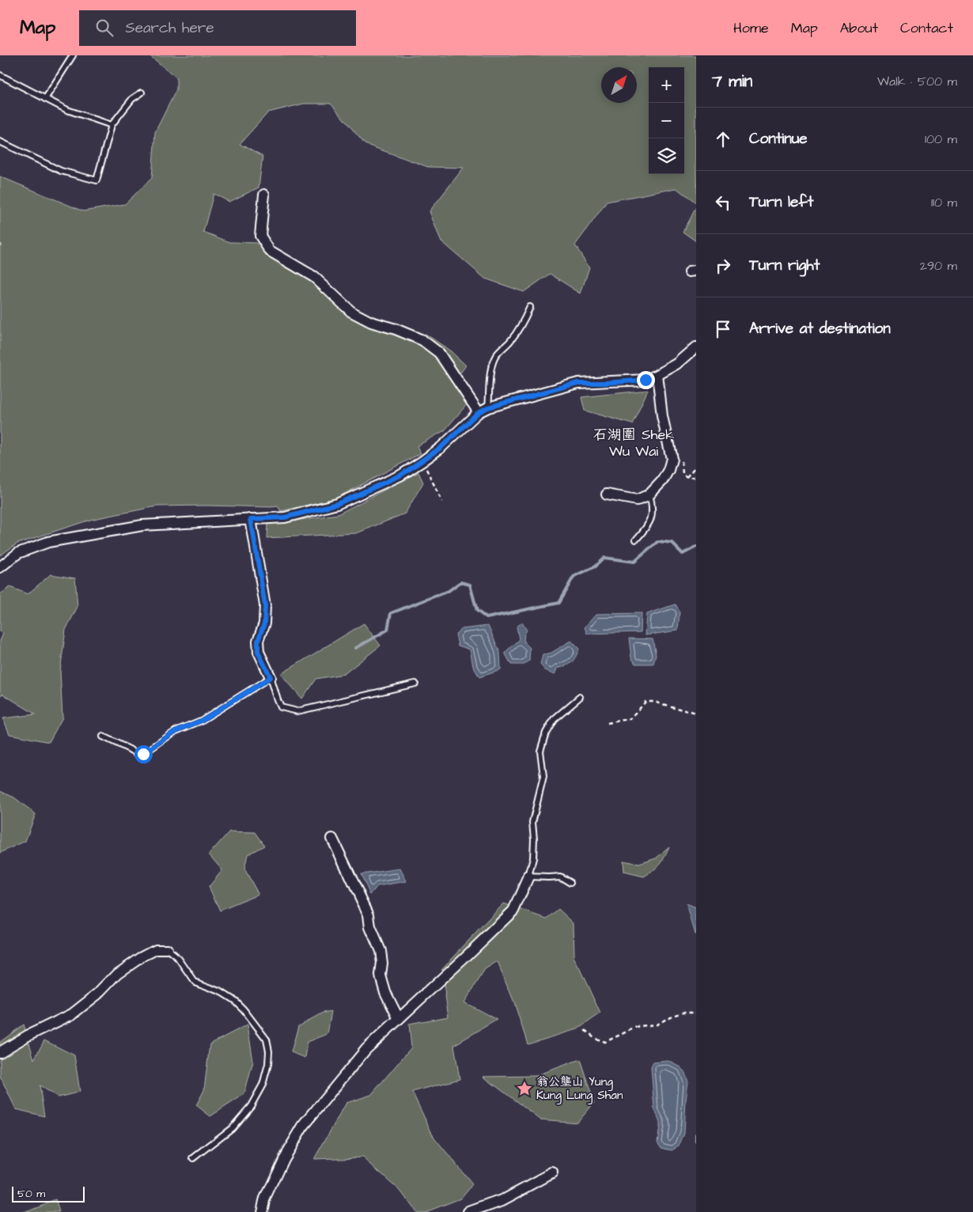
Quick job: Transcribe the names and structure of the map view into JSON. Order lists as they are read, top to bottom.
{
  "districts": ["石湖圍 Shek Wu Wai"],
  "places": {
    "place": ["翁公壟山 Yung Kung Lung Shan"]
  },
  "scale_bar": "50 m",
  "north": "top right",
  "page": {
    "header": "Map",
    "search": "Search here",
    "nav": [
      "Home",
      "Map",
      "About",
      "Contact"
    ],
    "heading": ["7 min", "Walk · 500 m"],
    "map_buttons": ["+", "−"],
    "list": [
      ["Continue", "100 m"],
      ["Turn left", "110 m"],
      ["Turn right", "290 m"],
      "Arrive at destination"
    ],
    "scale": "50 m"
  }
}
